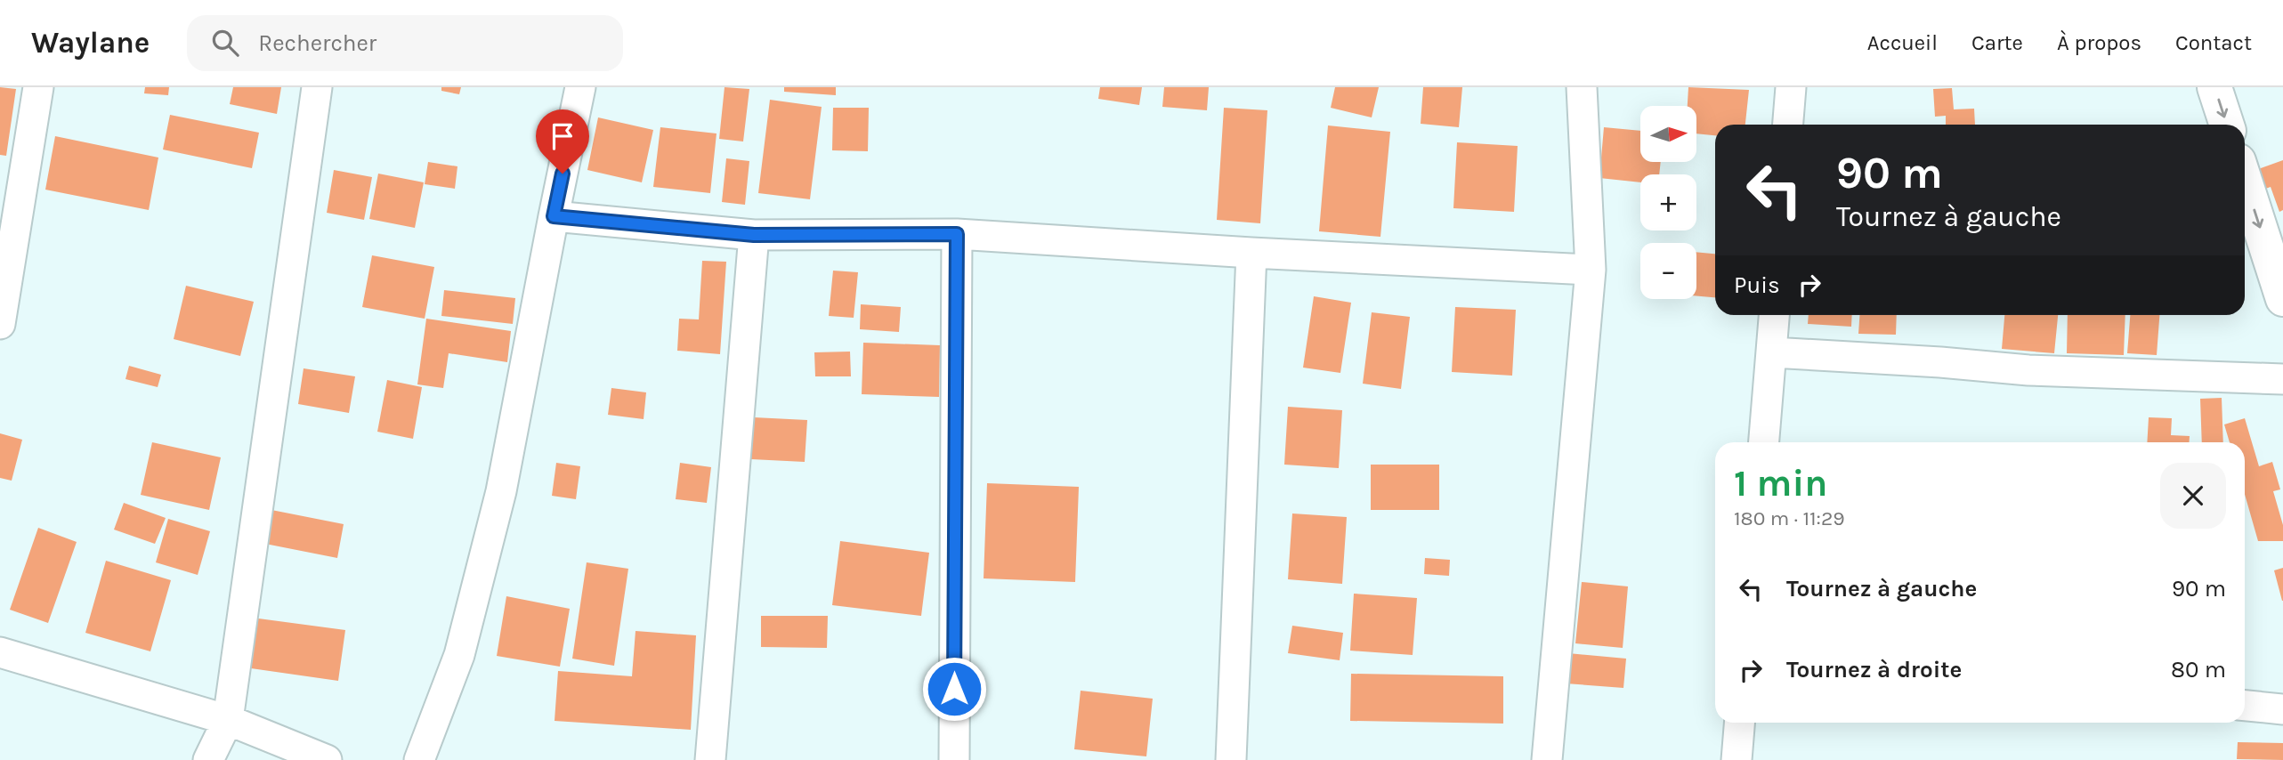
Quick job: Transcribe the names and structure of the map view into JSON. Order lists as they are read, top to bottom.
{
  "north": "right",
  "page": {
    "header": "Waylane",
    "search": "Rechercher",
    "nav": [
      "Accueil",
      "Carte",
      "À propos",
      "Contact"
    ],
    "map_buttons": ["+", "−"],
    "turn": ["90 m", "Tournez à gauche"],
    "then": "Puis",
    "heading": ["1 min", "180 m · 11:29"],
    "list": [
      {
        "name": "Tournez à gauche",
        "value": "90 m"
      },
      {
        "name": "Tournez à droite",
        "value": "80 m"
      }
    ]
  }
}
